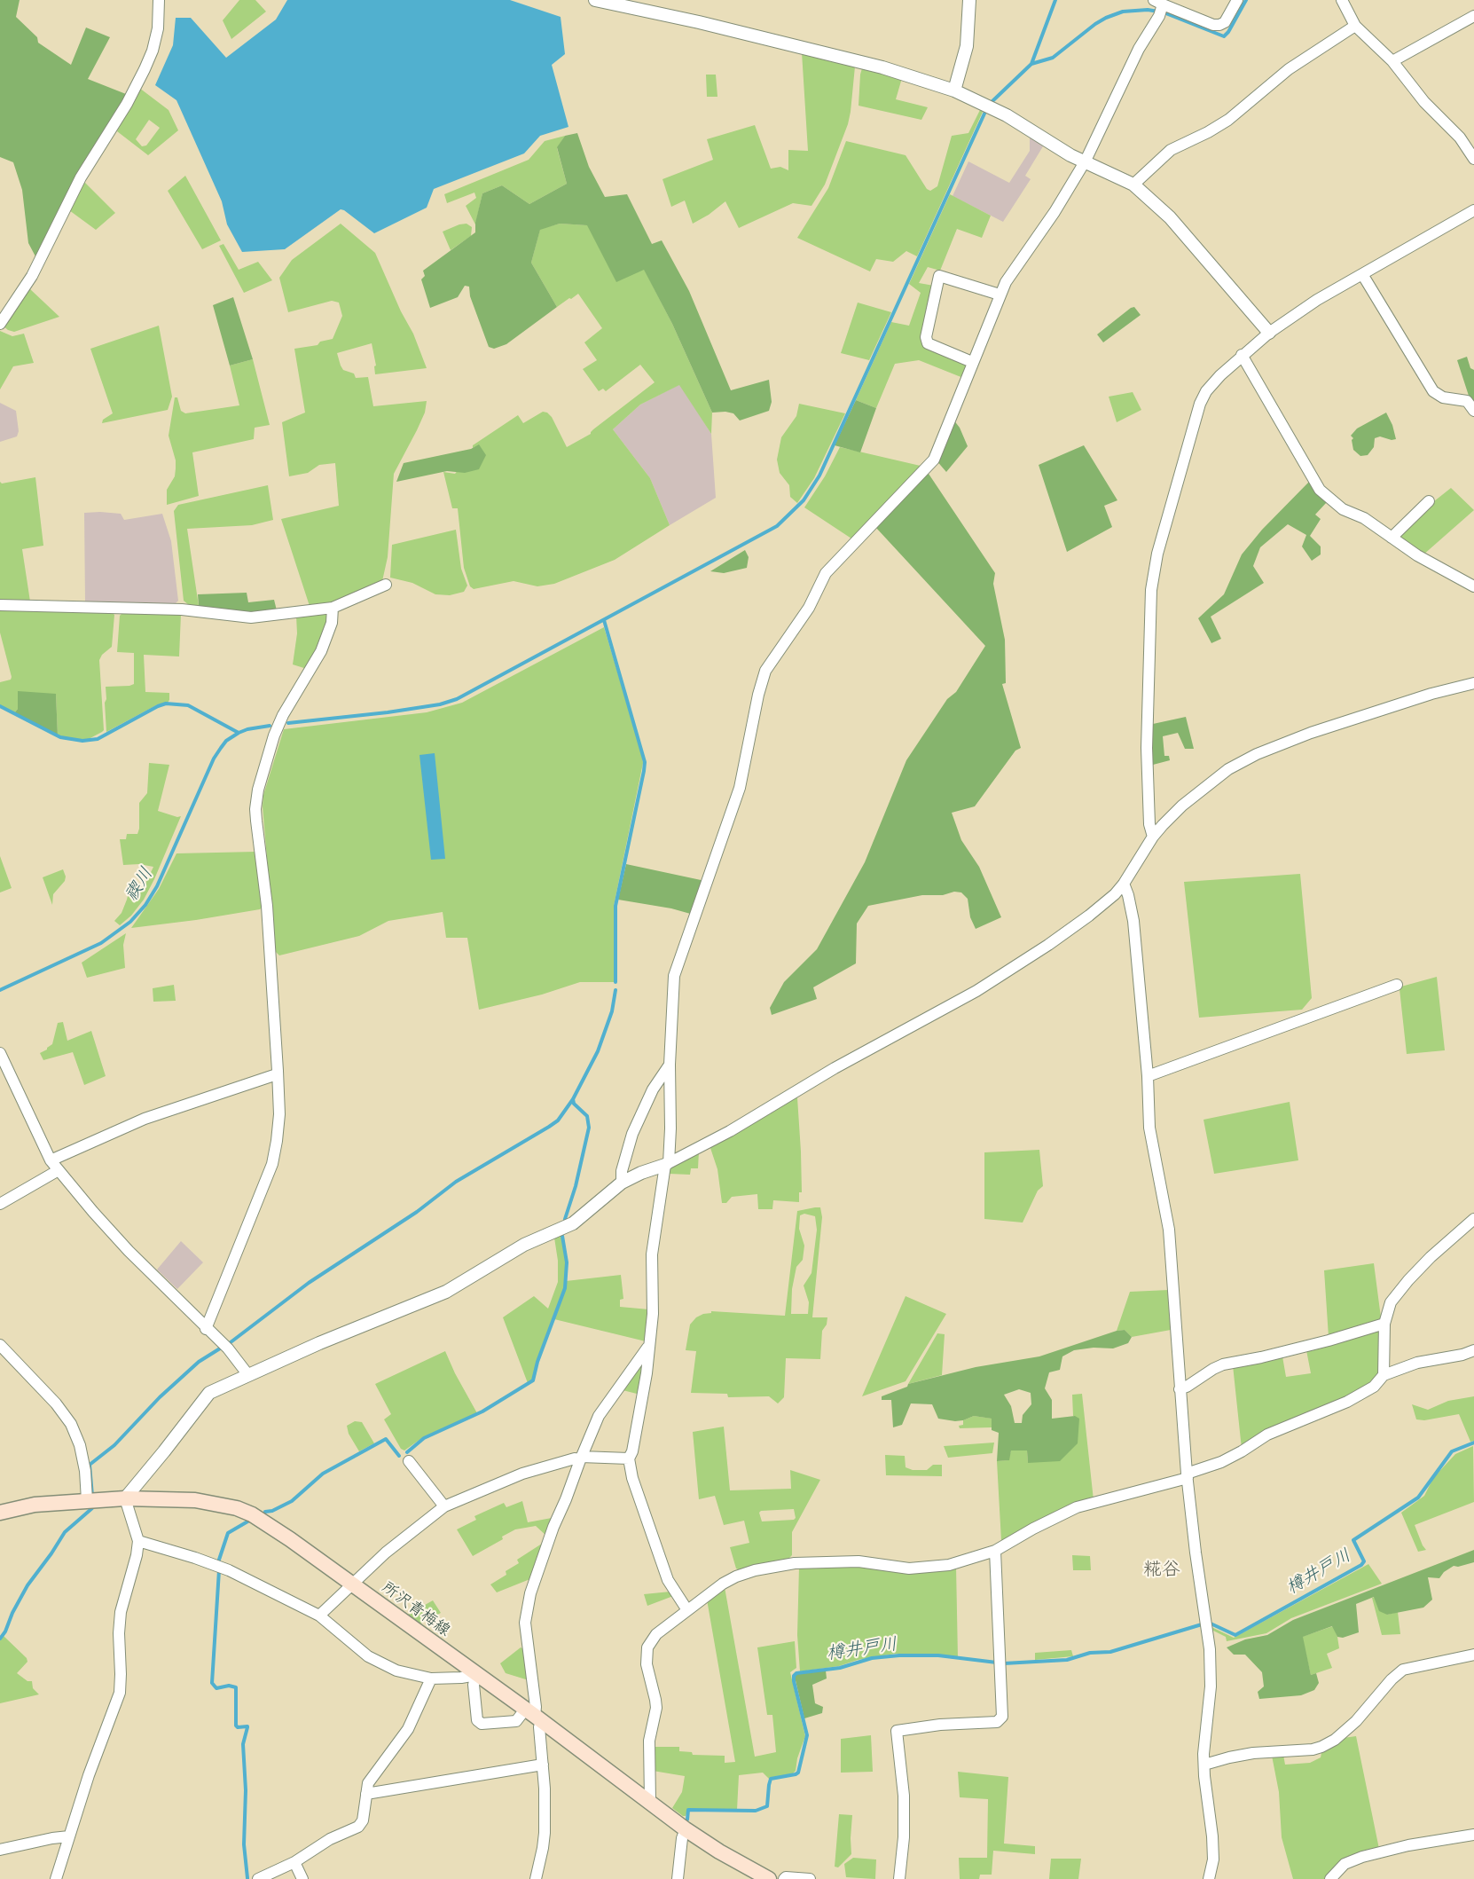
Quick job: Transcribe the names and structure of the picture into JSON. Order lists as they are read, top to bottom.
{
  "streets": {
    "main road": ["所沢青梅線"]
  },
  "districts": ["糀谷"],
  "water": ["禊川", "樽井戸川"]
}
